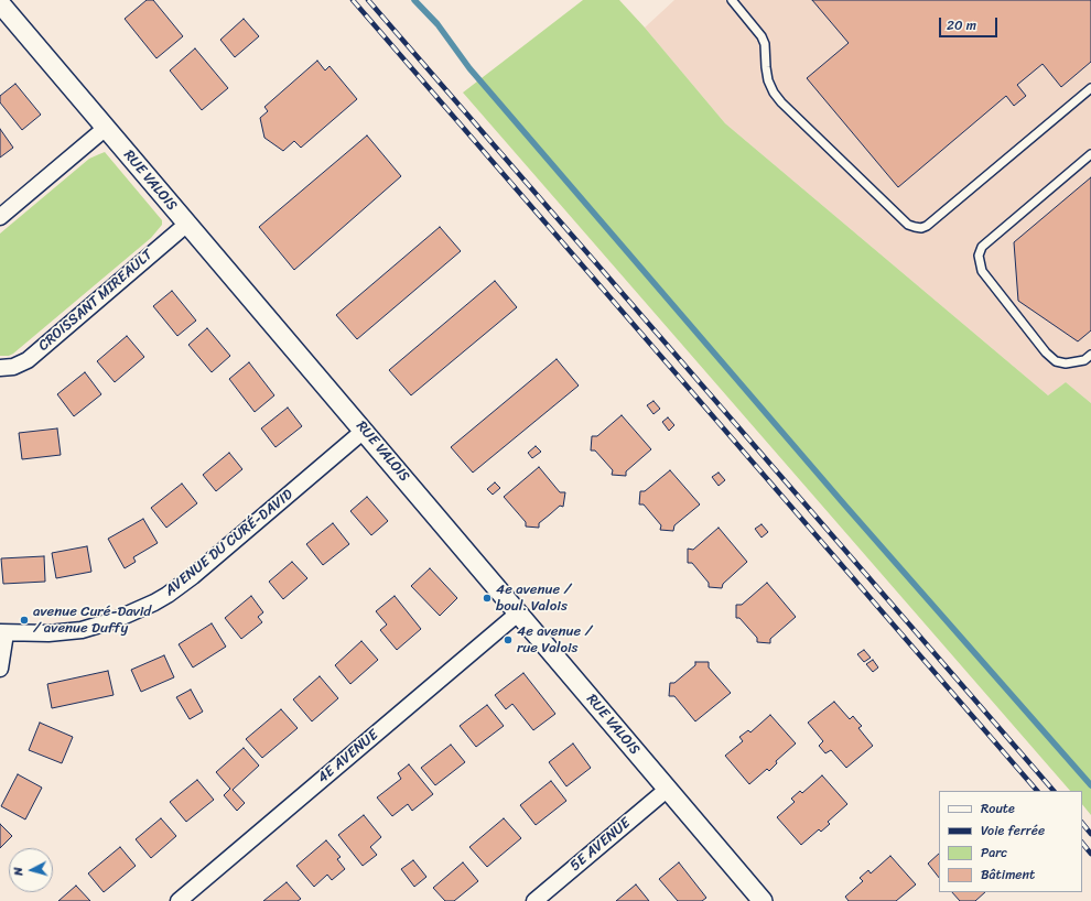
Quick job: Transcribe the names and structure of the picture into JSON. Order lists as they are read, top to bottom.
{
  "streets": {
    "street": [
      "RUE VALOIS",
      "CROISSANT MIREAULT",
      "AVENUE DU CURÉ-DAVID",
      "4E AVENUE",
      "5E AVENUE"
    ]
  },
  "crossings": [
    ["RUE VALOIS", "CROISSANT MIREAULT"],
    ["RUE VALOIS", "AVENUE DU CURÉ-DAVID"],
    ["RUE VALOIS", "4E AVENUE"],
    ["RUE VALOIS", "5E AVENUE"]
  ],
  "places": ["4e avenue / boul. Valois", "avenue Curé-David / avenue Duffy", "4e avenue / rue Valois"],
  "legend": [
    "Route",
    "Voie ferrée",
    "Parc",
    "Bâtiment"
  ],
  "scale_bar": "20 m",
  "north": "left"
}
